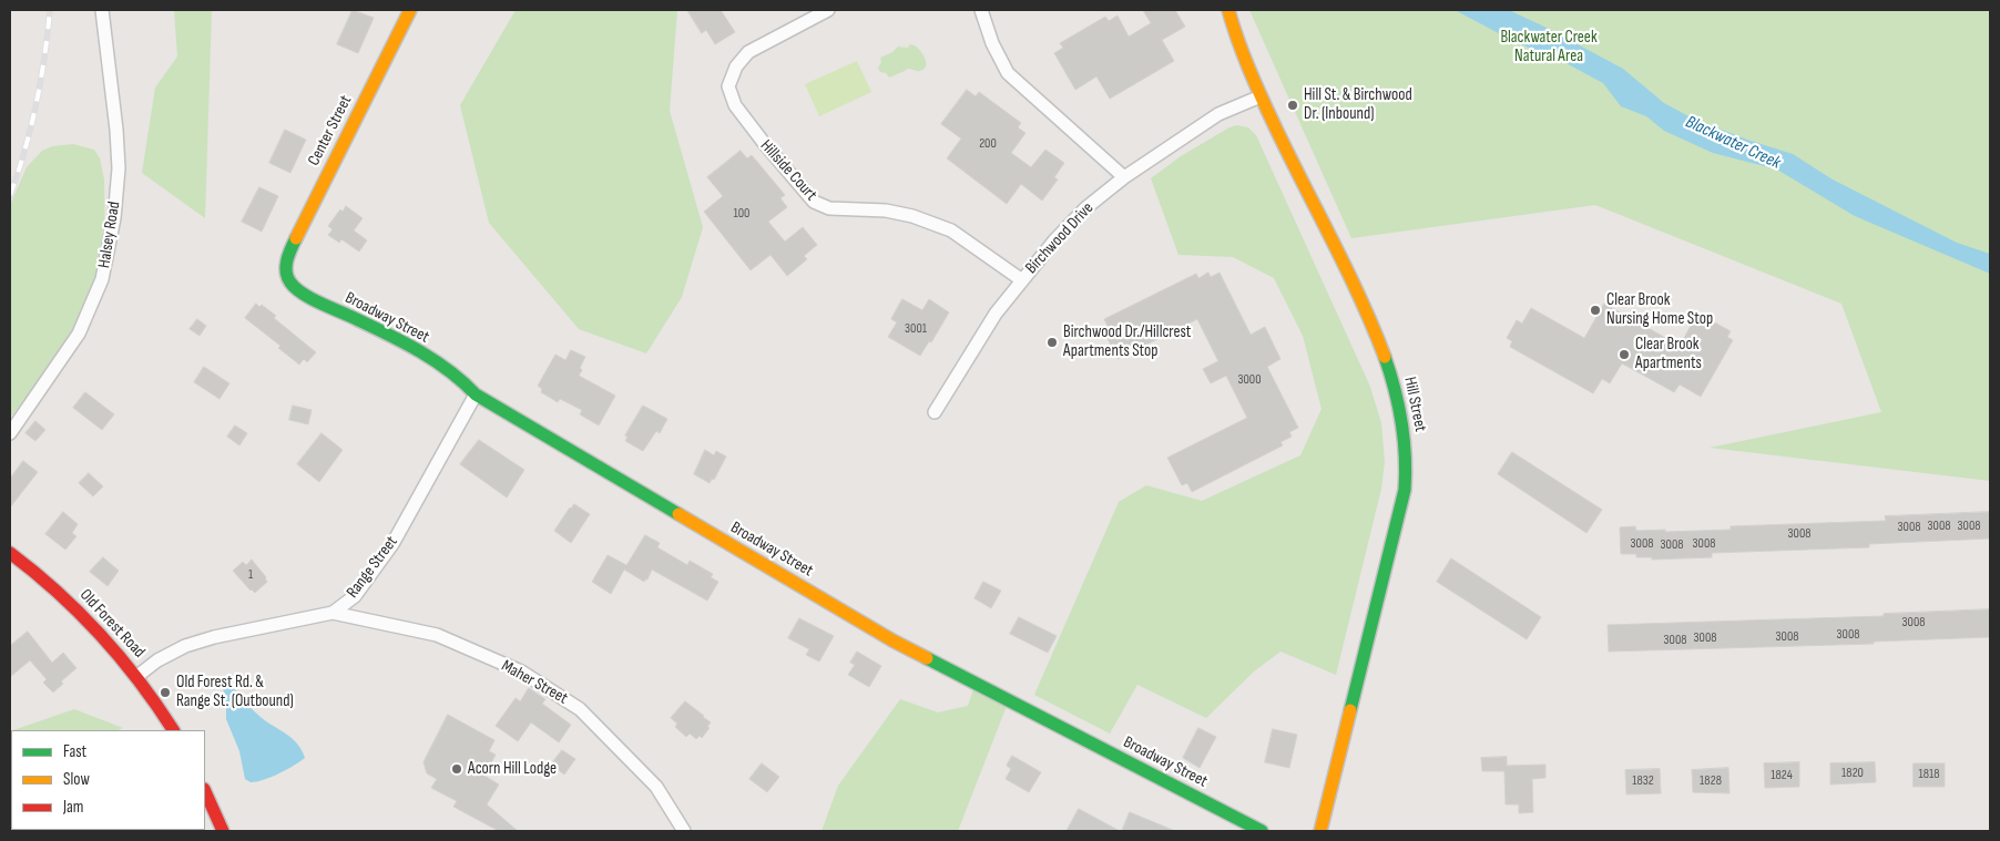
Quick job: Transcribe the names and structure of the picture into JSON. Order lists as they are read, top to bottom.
{
  "streets": {
    "street": [
      "Center Street",
      "Hillside Court",
      "Halsey Road",
      "Birchwood Drive",
      "Broadway Street",
      "Hill Street",
      "Range Street",
      "Old Forest Road",
      "Maher Street"
    ]
  },
  "crossings": [
    ["Center Street", "Broadway Street"],
    ["Hillside Court", "Birchwood Drive"],
    ["Birchwood Drive", "Hill Street"],
    ["Broadway Street", "Range Street"],
    ["Range Street", "Old Forest Road"],
    ["Range Street", "Maher Street"]
  ],
  "water": ["Blackwater Creek"],
  "parks": ["Blackwater Creek Natural Area"],
  "places": [
    "Hill St. & Birchwood Dr. (Inbound)",
    "Clear Brook Nursing Home Stop",
    "Birchwood Dr./Hillcrest Apartments Stop",
    "Clear Brook Apartments",
    "Old Forest Rd. & Range St. (Outbound)",
    "Acorn Hill Lodge"
  ],
  "house_numbers": [
    "200",
    "100",
    "3001",
    "3000",
    "3008",
    "3008",
    "3008",
    "3008",
    "3008",
    "3008",
    "3008",
    "1",
    "3008",
    "3008",
    "3008",
    "3008",
    "3008",
    "1820",
    "1818",
    "1824",
    "1832",
    "1828"
  ],
  "legend": ["Fast", "Slow", "Jam"]
}
